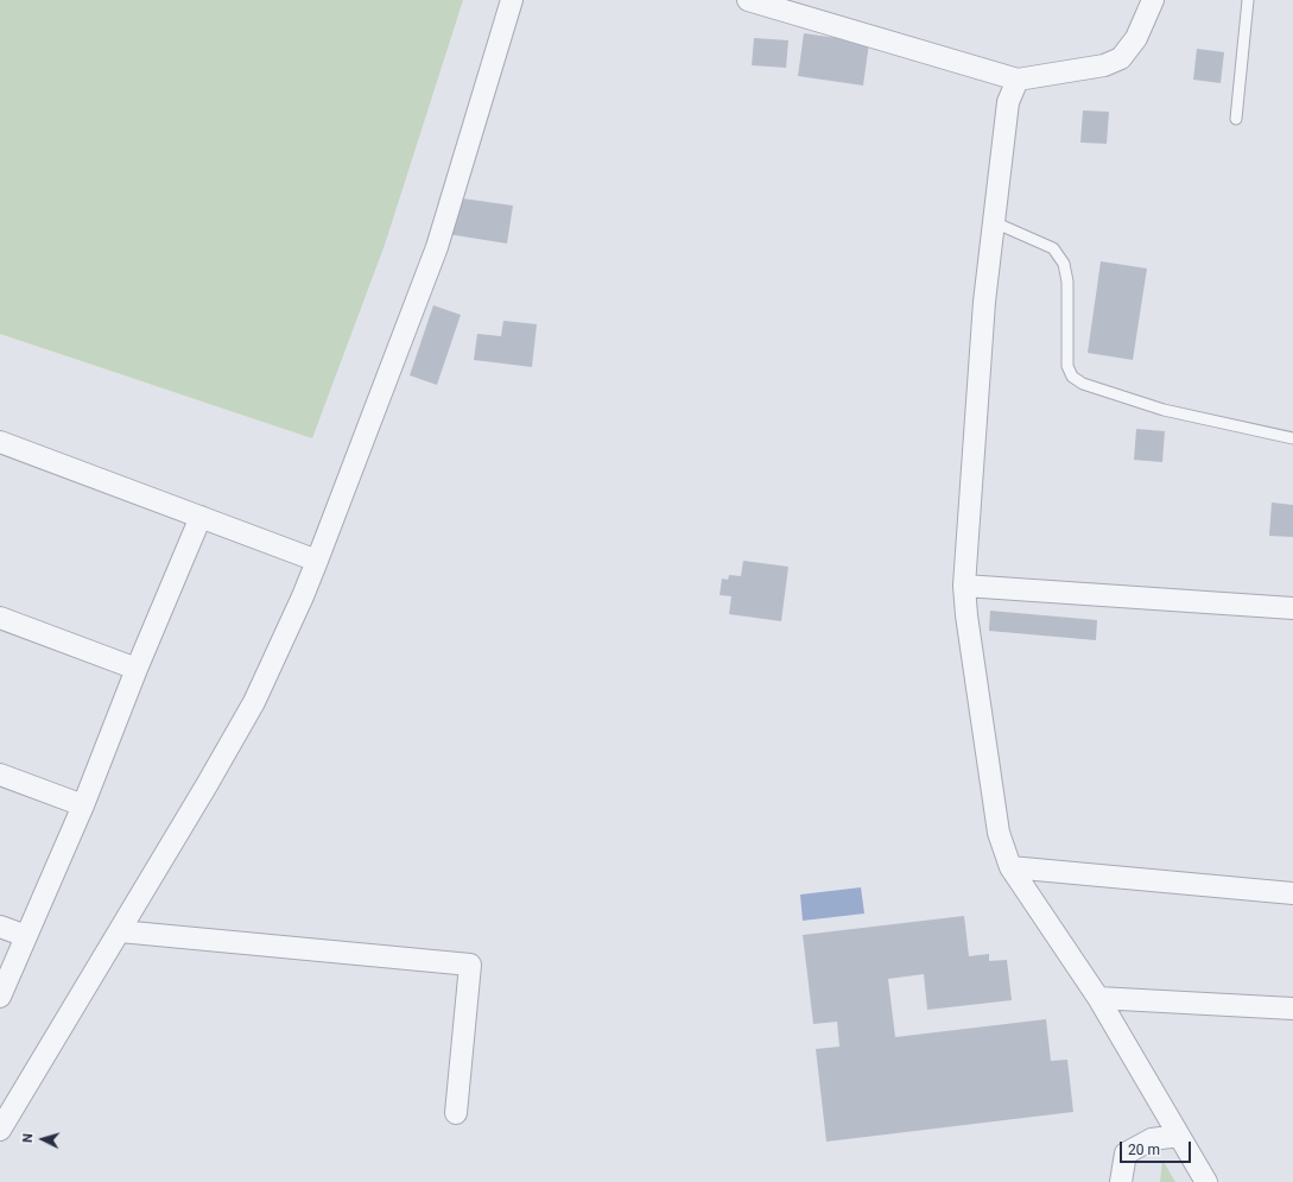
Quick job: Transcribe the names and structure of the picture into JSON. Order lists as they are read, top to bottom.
{
  "scale_bar": "20 m",
  "north": "left"
}
